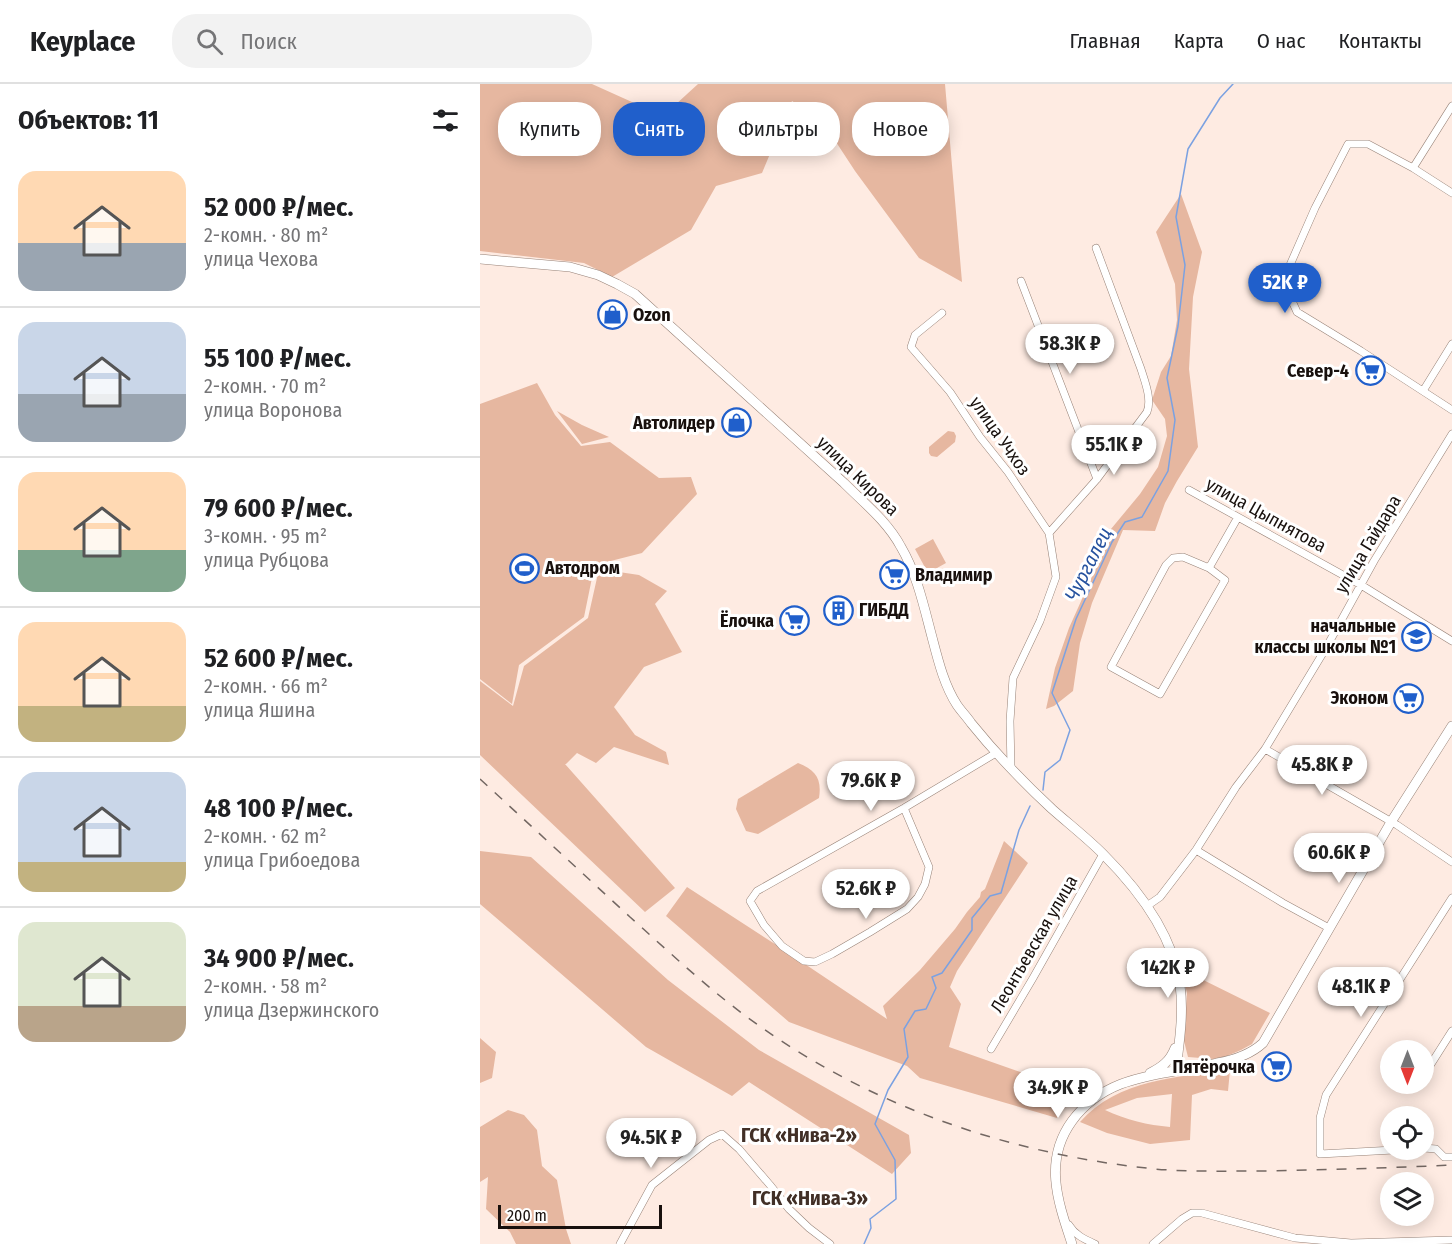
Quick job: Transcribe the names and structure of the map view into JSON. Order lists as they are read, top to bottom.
{
  "streets": {
    "main road": ["улица Кирова"],
    "street": [
      "улица Учхоз",
      "улица Цыпнятова",
      "улица Гайдара",
      "Леонтьевская улица"
    ]
  },
  "crossings": [
    ["улица Учхоз", "улица Кирова"],
    ["улица Кирова", "улица Гайдара"],
    ["улица Кирова", "Леонтьевская улица"],
    ["улица Цыпнятова", "улица Гайдара"]
  ],
  "districts": ["ГСК «Нива-2»", "ГСК «Нива-3»"],
  "water": ["Чургалец"],
  "places": {
    "shop": ["Ozon", "Автолидер"],
    "supermarket": [
      "Север-4",
      "Владимир",
      "Ёлочка",
      "Эконом",
      "Пятёрочка"
    ],
    "sports": ["Автодром"],
    "building": ["ГИБДД"],
    "school or university": ["начальные классы школы №1"]
  },
  "scale_bar": "200 m",
  "north": "bottom",
  "page": {
    "header": "Keyplace",
    "search": "Поиск",
    "nav": [
      "Главная",
      "Карта",
      "О нас",
      "Контакты"
    ],
    "heading": "Объектов: 11",
    "chip": [
      "Купить",
      "Снять",
      "Фильтры",
      "Новое"
    ],
    "list": [
      {
        "name": "52 000 ₽/мес.",
        "note": "2-комн. · 80 m² · улица Чехова"
      },
      {
        "name": "55 100 ₽/мес.",
        "note": "2-комн. · 70 m² · улица Воронова"
      },
      {
        "name": "79 600 ₽/мес.",
        "note": "3-комн. · 95 m² · улица Рубцова"
      },
      {
        "name": "52 600 ₽/мес.",
        "note": "2-комн. · 66 m² · улица Яшина"
      },
      {
        "name": "48 100 ₽/мес.",
        "note": "2-комн. · 62 m² · улица Грибоедова"
      },
      {
        "name": "34 900 ₽/мес.",
        "note": "2-комн. · 58 m² · улица Дзержинского"
      }
    ],
    "price": [
      "52K ₽",
      "58.3K ₽",
      "55.1K ₽",
      "45.8K ₽",
      "79.6K ₽",
      "60.6K ₽",
      "52.6K ₽",
      "142K ₽",
      "48.1K ₽",
      "34.9K ₽",
      "94.5K ₽"
    ],
    "scale": "200 m"
  }
}
